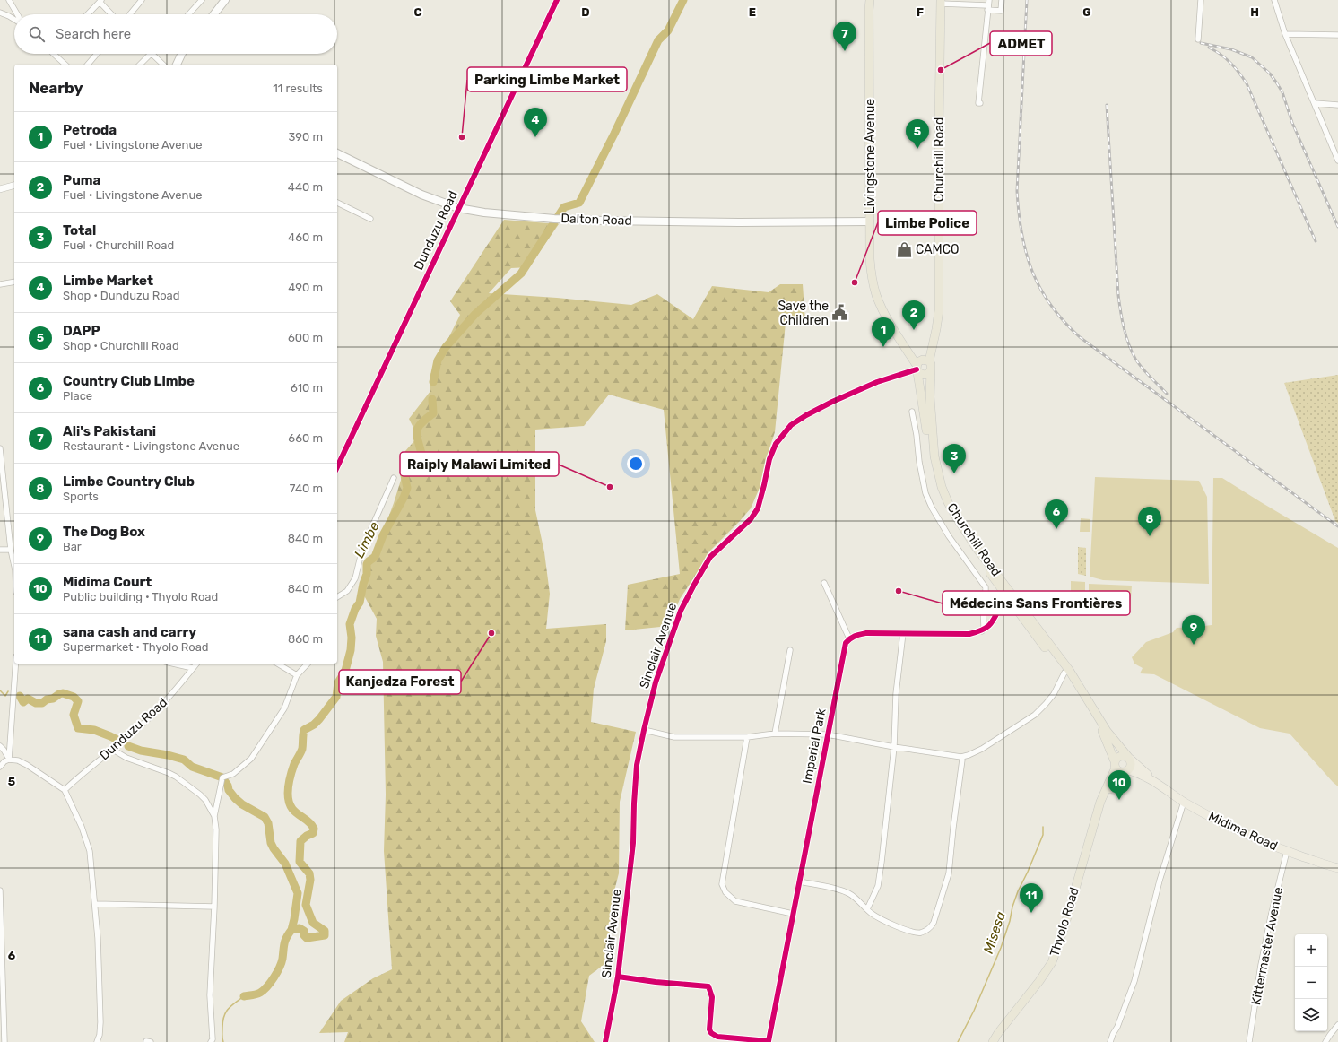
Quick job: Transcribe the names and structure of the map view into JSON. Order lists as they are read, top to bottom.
{
  "streets": {
    "highway": ["Livingstone Avenue", "Churchill Road", "Thyolo Road"],
    "main road": ["Dalton Road", "Midima Road"],
    "street": [
      "Dunduzu Road",
      "Sinclair Avenue",
      "Imperial Park",
      "Kittermaster Avenue"
    ]
  },
  "crossings": [
    ["Livingstone Avenue", "Churchill Road"],
    ["Livingstone Avenue", "Dalton Road"],
    ["Livingstone Avenue", "Sinclair Avenue"],
    ["Churchill Road", "Sinclair Avenue"],
    ["Churchill Road", "Midima Road"],
    ["Churchill Road", "Thyolo Road"],
    ["Dalton Road", "Dunduzu Road"],
    ["Midima Road", "Thyolo Road"],
    ["Midima Road", "Kittermaster Avenue"]
  ],
  "water": ["Limbe", "Misesa"],
  "places": {
    "other": [
      "ADMET",
      "Parking Limbe Market",
      "Limbe Police",
      "Raiply Malawi Limited",
      "Médecins Sans Frontières",
      "Kanjedza Forest"
    ],
    "shop": ["CAMCO"],
    "public building": ["Save the Children"]
  },
  "page": {
    "search": "Search here",
    "pins": [
      "7",
      "4",
      "5",
      "2",
      "1",
      "3",
      "6",
      "8",
      "9",
      "10",
      "11"
    ],
    "heading": ["Nearby", "11 results"],
    "list": [
      {
        "mark": "1",
        "name": "Petroda",
        "note": "Fuel · Livingstone Avenue",
        "value": "390 m"
      },
      {
        "mark": "2",
        "name": "Puma",
        "note": "Fuel · Livingstone Avenue",
        "value": "440 m"
      },
      {
        "mark": "3",
        "name": "Total",
        "note": "Fuel · Churchill Road",
        "value": "460 m"
      },
      {
        "mark": "4",
        "name": "Limbe Market",
        "note": "Shop · Dunduzu Road",
        "value": "490 m"
      },
      {
        "mark": "5",
        "name": "DAPP",
        "note": "Shop · Churchill Road",
        "value": "600 m"
      },
      {
        "mark": "6",
        "name": "Country Club Limbe",
        "note": "Place",
        "value": "610 m"
      },
      {
        "mark": "7",
        "name": "Ali's Pakistani",
        "note": "Restaurant · Livingstone Avenue",
        "value": "660 m"
      },
      {
        "mark": "8",
        "name": "Limbe Country Club",
        "note": "Sports",
        "value": "740 m"
      },
      {
        "mark": "9",
        "name": "The Dog Box",
        "note": "Bar",
        "value": "840 m"
      },
      {
        "mark": "10",
        "name": "Midima Court",
        "note": "Public building · Thyolo Road",
        "value": "840 m"
      },
      {
        "mark": "11",
        "name": "sana cash and carry",
        "note": "Supermarket · Thyolo Road",
        "value": "860 m"
      }
    ],
    "map_buttons": ["+", "−"]
  },
  "grid": {
    "columns": [
      "C",
      "D",
      "E",
      "F",
      "G",
      "H"
    ],
    "rows": ["5", "6"]
  }
}
